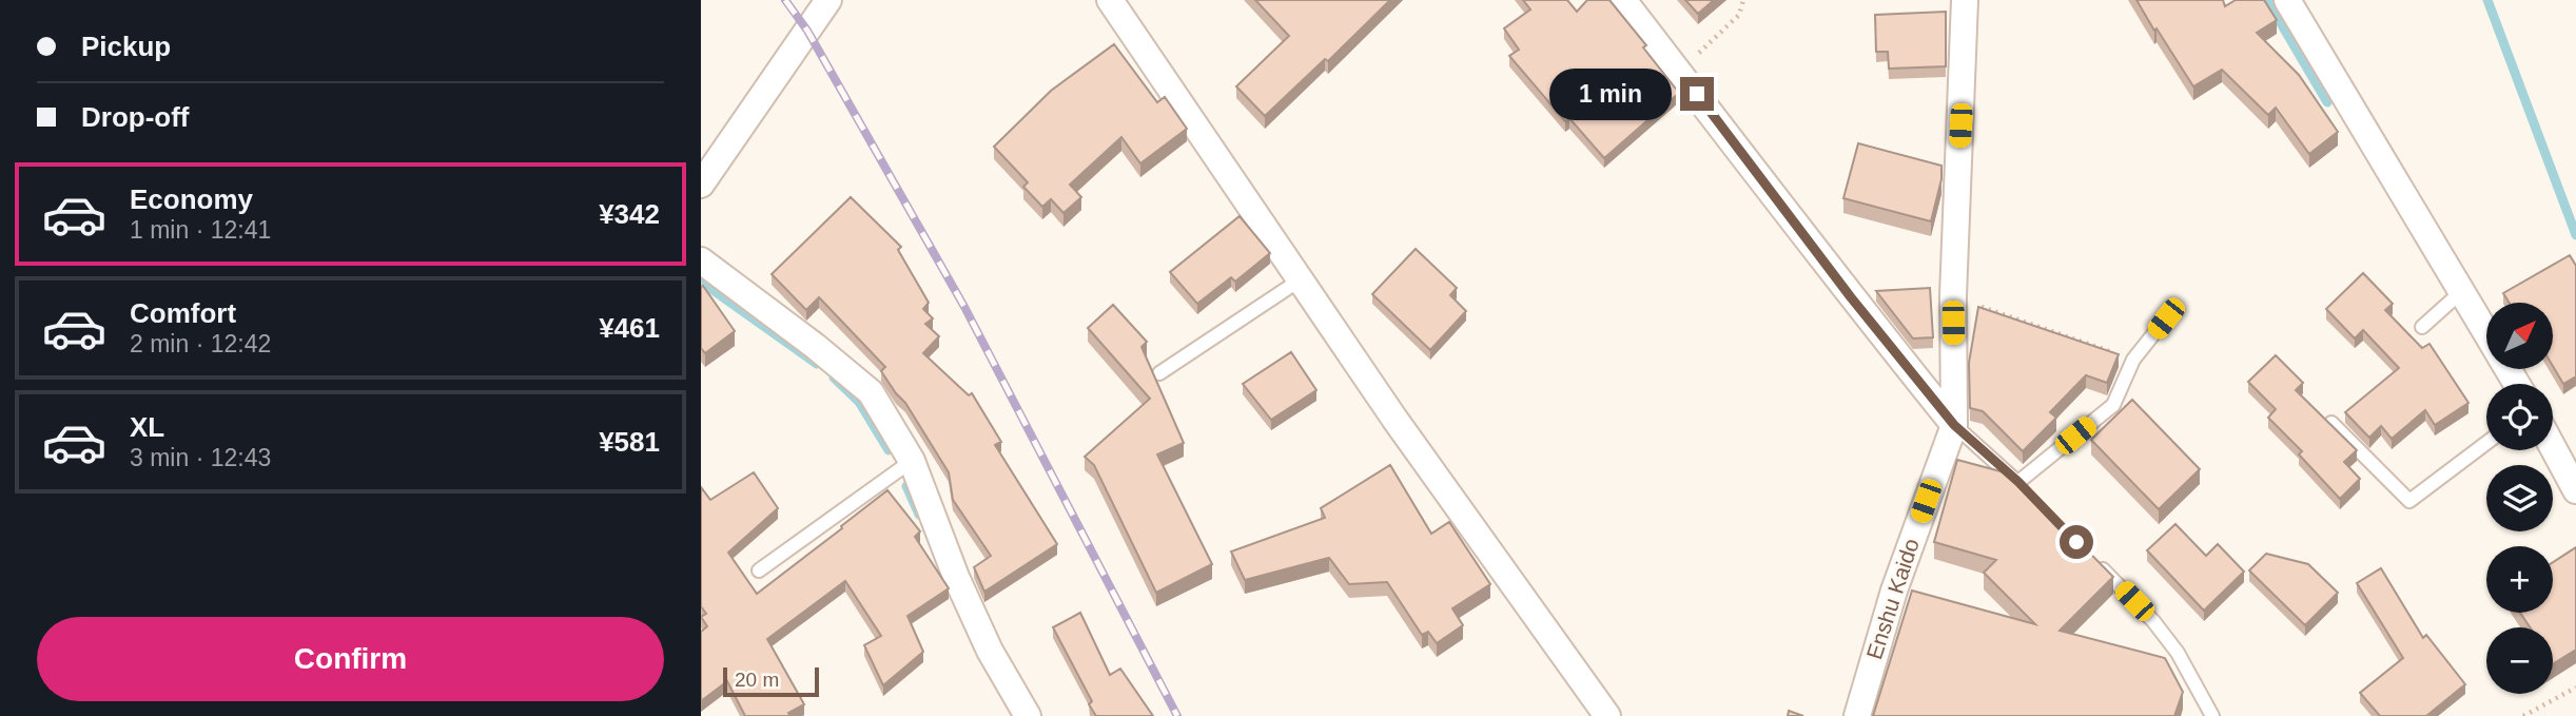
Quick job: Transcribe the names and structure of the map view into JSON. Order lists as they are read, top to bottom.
{
  "streets": {
    "street": ["Enshu Kaido"]
  },
  "scale_bar": "20 m",
  "north": "top right",
  "page": {
    "banner": ["Pickup", "Drop-off"],
    "bubble": "1 min",
    "list": [
      {
        "name": "Economy",
        "note": "1 min · 12:41",
        "value": "¥342"
      },
      {
        "name": "Comfort",
        "note": "2 min · 12:42",
        "value": "¥461"
      },
      {
        "name": "XL",
        "note": "3 min · 12:43",
        "value": "¥581"
      }
    ],
    "map_buttons": ["+", "−"],
    "buttons": "Confirm",
    "scale": "20 m"
  }
}
